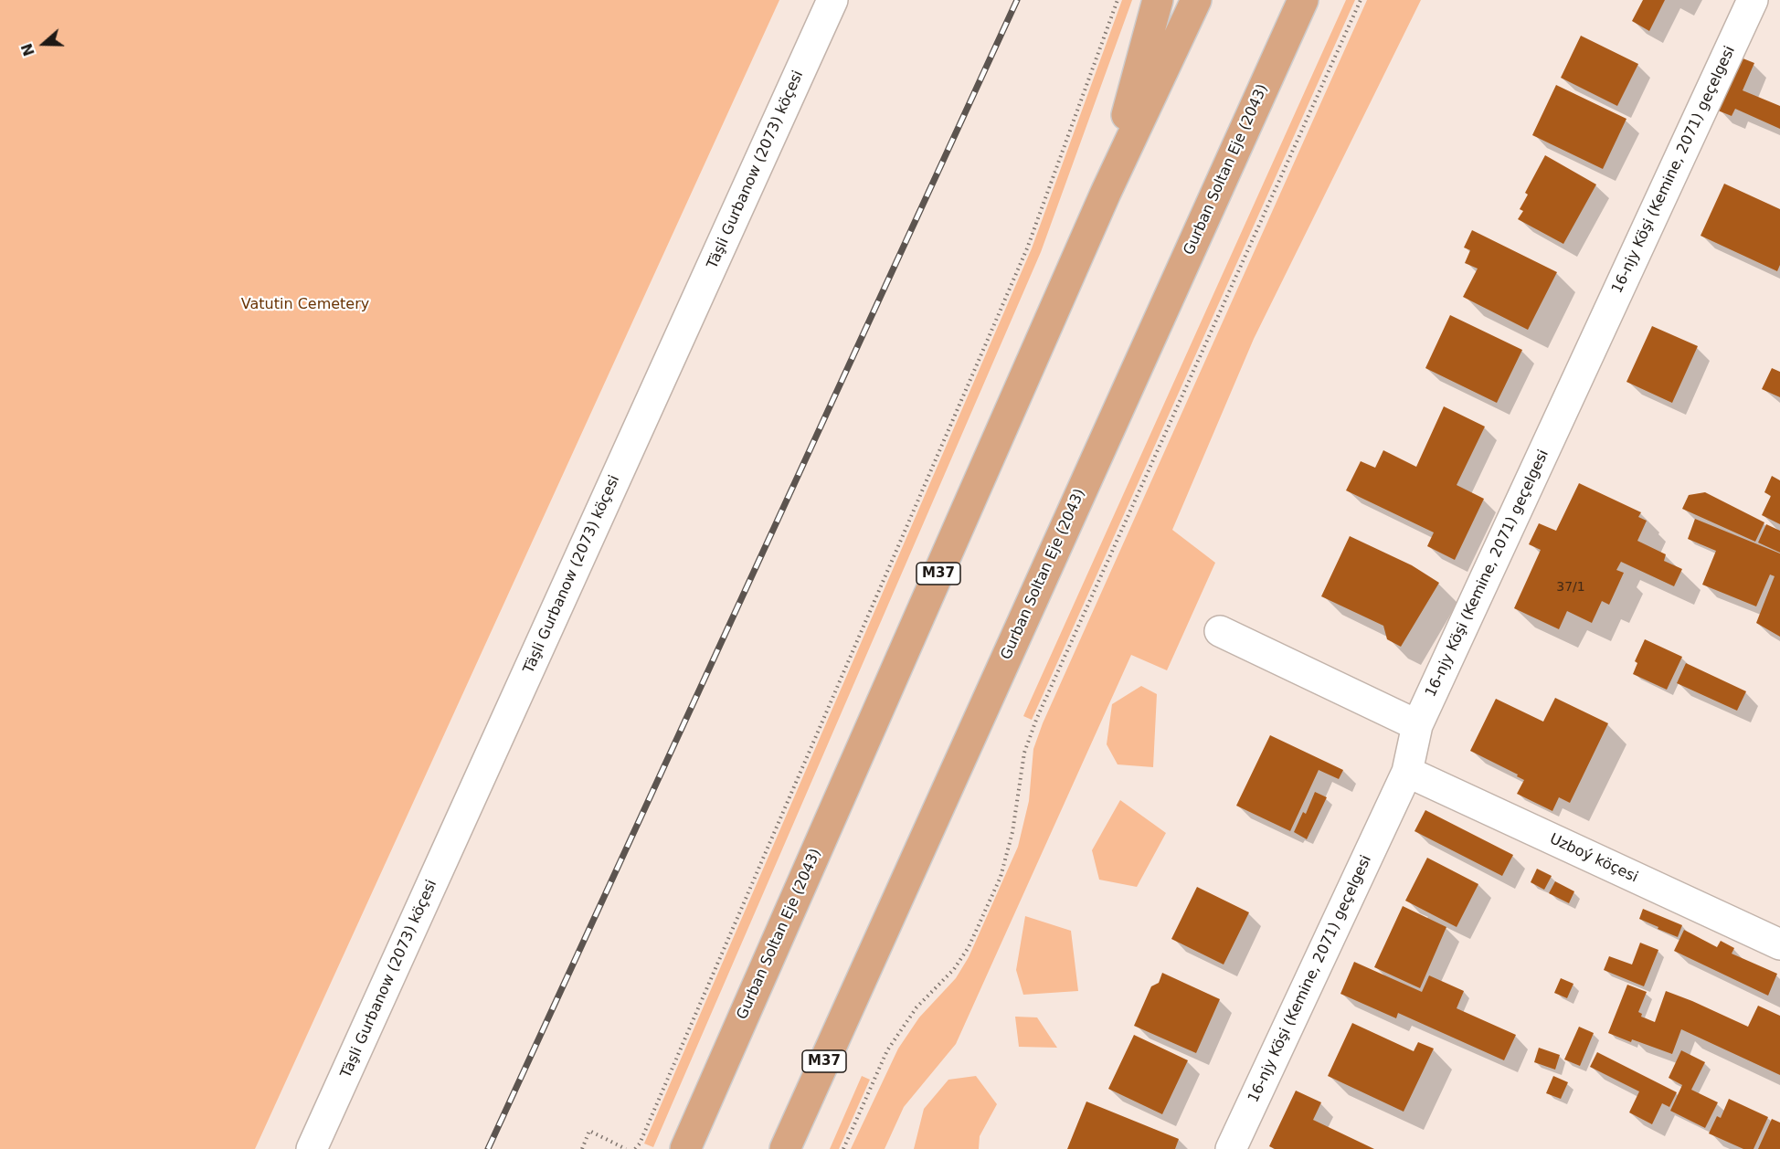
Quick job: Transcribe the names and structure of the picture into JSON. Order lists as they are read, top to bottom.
{
  "streets": {
    "highway": ["Gurban Soltan Eje (2043)", "M37"],
    "street": ["Täşli Gurbanow (2073) köçesi", "16-njy Köşi (Kemine, 2071) geçelgesi", "Uzboý köçesi"]
  },
  "crossings": [
    ["16-njy Köşi (Kemine, 2071) geçelgesi", "Uzboý köçesi"]
  ],
  "parks": ["Vatutin Cemetery"],
  "house_numbers": ["37/1"],
  "north": "left"
}
